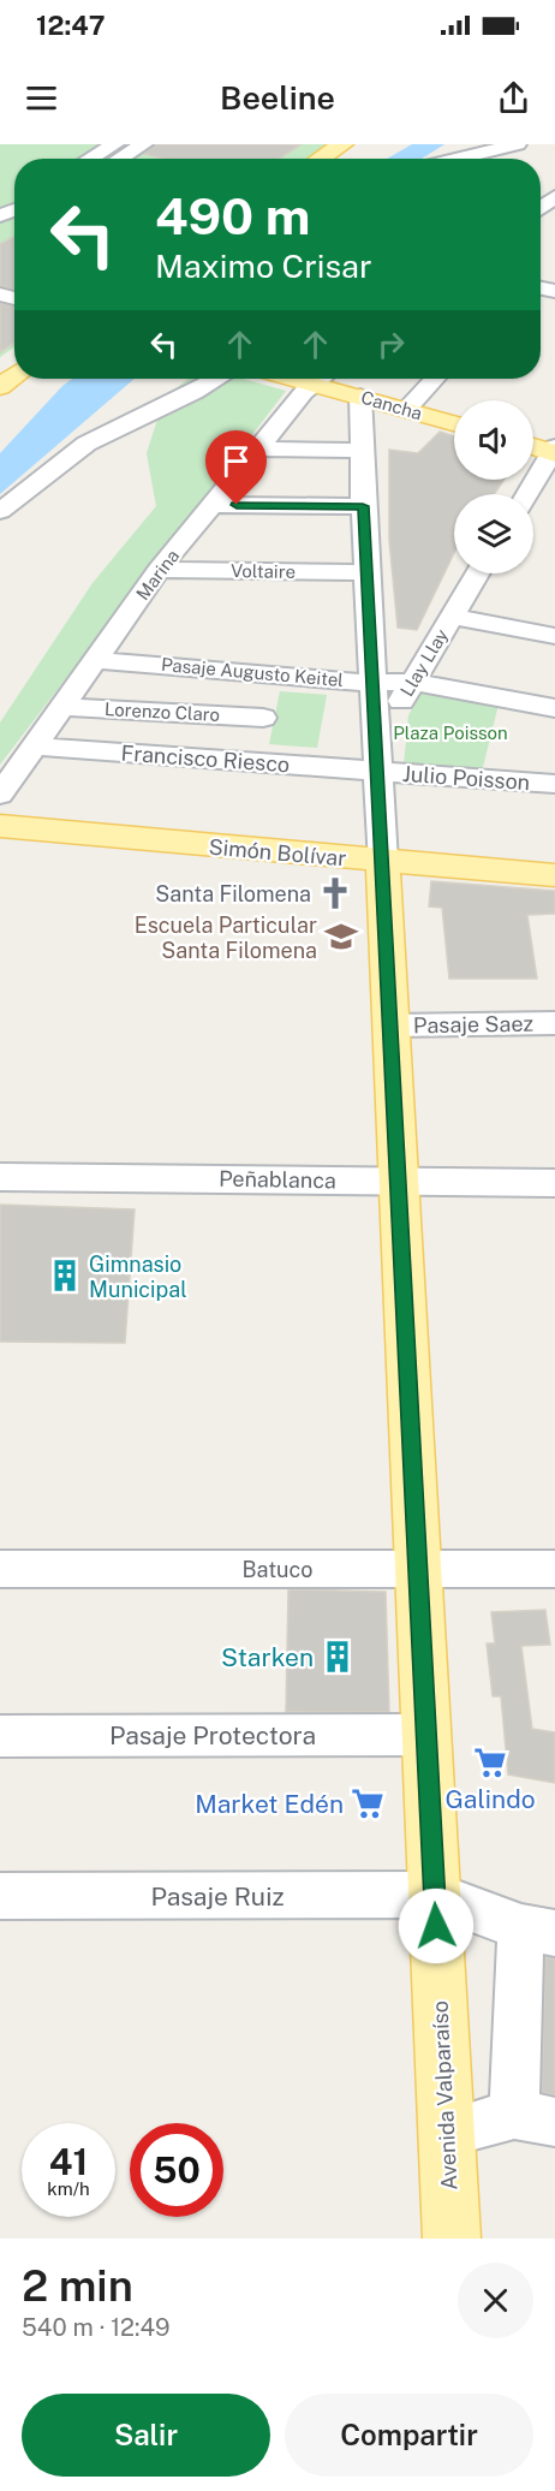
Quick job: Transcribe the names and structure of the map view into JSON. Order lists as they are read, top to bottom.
{
  "streets": {
    "main road": ["Cancha", "Simón Bolívar", "Avenida Valparaíso"],
    "street": [
      "Voltaire",
      "Marina",
      "Llay Llay",
      "Pasaje Augusto Keitel",
      "Lorenzo Claro",
      "Francisco Riesco",
      "Julio Poisson",
      "Pasaje Saez",
      "Peñablanca",
      "Batuco",
      "Pasaje Protectora",
      "Pasaje Ruiz"
    ]
  },
  "crossings": [
    ["Cancha", "Avenida Valparaíso"],
    ["Voltaire", "Marina"],
    ["Voltaire", "Avenida Valparaíso"],
    ["Marina", "Pasaje Augusto Keitel"],
    ["Marina", "Lorenzo Claro"],
    ["Marina", "Francisco Riesco"],
    ["Llay Llay", "Pasaje Augusto Keitel"],
    ["Llay Llay", "Francisco Riesco"],
    ["Llay Llay", "Julio Poisson"],
    ["Llay Llay", "Avenida Valparaíso"],
    ["Pasaje Augusto Keitel", "Avenida Valparaíso"],
    ["Francisco Riesco", "Julio Poisson"],
    ["Francisco Riesco", "Avenida Valparaíso"],
    ["Julio Poisson", "Avenida Valparaíso"],
    ["Simón Bolívar", "Avenida Valparaíso"],
    ["Pasaje Saez", "Avenida Valparaíso"],
    ["Peñablanca", "Avenida Valparaíso"],
    ["Batuco", "Avenida Valparaíso"],
    ["Pasaje Protectora", "Avenida Valparaíso"],
    ["Pasaje Ruiz", "Avenida Valparaíso"]
  ],
  "parks": ["Plaza Poisson"],
  "places": {
    "church": ["Santa Filomena"],
    "school or university": ["Escuela Particular Santa Filomena"],
    "building": ["Gimnasio Municipal", "Starken"],
    "supermarket": ["Galindo", "Market Edén"]
  },
  "page": {
    "status": "12:47",
    "header": "Beeline",
    "turn": ["490 m", "Maximo Crisar"],
    "speed": "41 km/h",
    "limit": "50",
    "heading": ["2 min", "540 m · 12:49"],
    "buttons": ["Salir", "Compartir"]
  }
}
